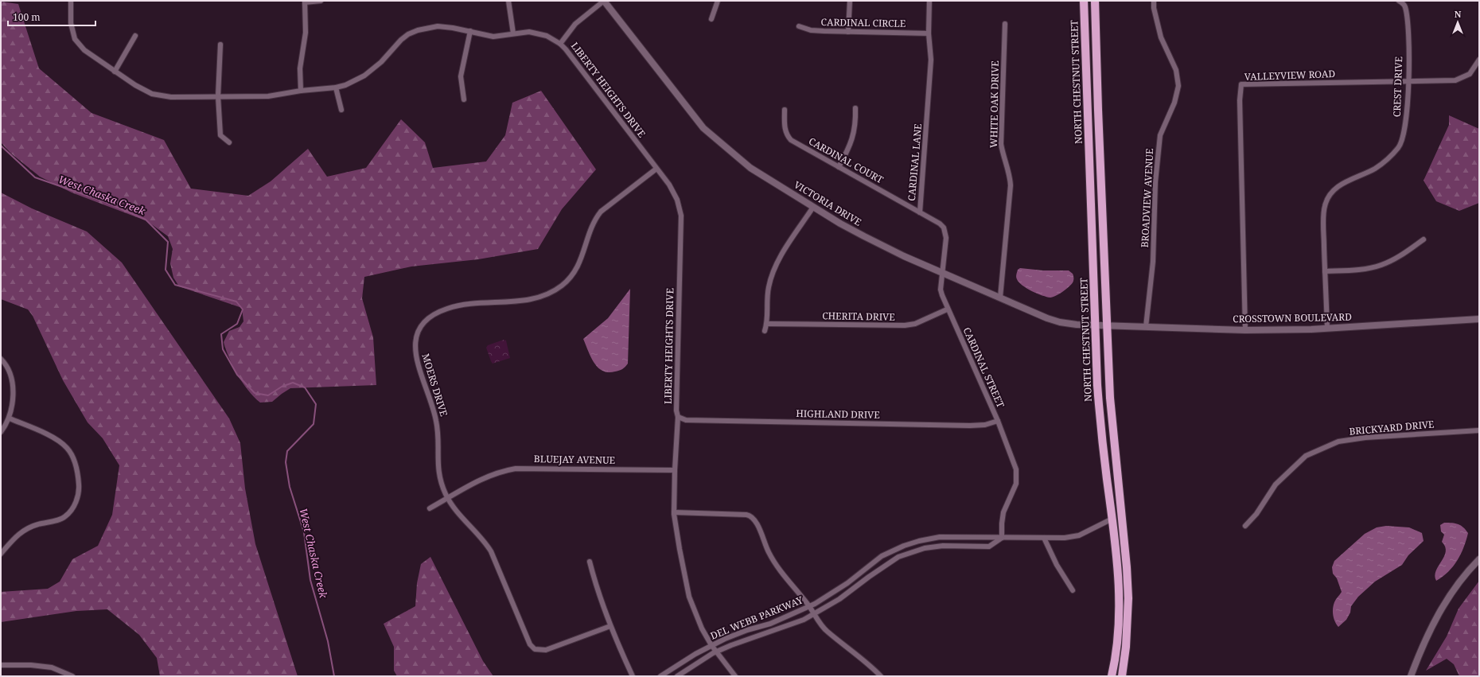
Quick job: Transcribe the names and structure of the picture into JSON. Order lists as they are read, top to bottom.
{
  "streets": {
    "main road": ["NORTH CHESTNUT STREET"],
    "street": [
      "CARDINAL CIRCLE",
      "VALLEYVIEW ROAD",
      "CREST DRIVE",
      "LIBERTY HEIGHTS DRIVE",
      "WHITE OAK DRIVE",
      "CARDINAL COURT",
      "CARDINAL LANE",
      "BROADVIEW AVENUE",
      "VICTORIA DRIVE",
      "CHERITA DRIVE",
      "CROSSTOWN BOULEVARD",
      "CARDINAL STREET",
      "MOERS DRIVE",
      "HIGHLAND DRIVE",
      "BRICKYARD DRIVE",
      "BLUEJAY AVENUE",
      "DEL WEBB PARKWAY"
    ]
  },
  "crossings": [
    ["CARDINAL CIRCLE", "CARDINAL LANE"],
    ["VALLEYVIEW ROAD", "CREST DRIVE"],
    ["VALLEYVIEW ROAD", "CROSSTOWN BOULEVARD"],
    ["NORTH CHESTNUT STREET", "VICTORIA DRIVE"],
    ["NORTH CHESTNUT STREET", "DEL WEBB PARKWAY"],
    ["CREST DRIVE", "CROSSTOWN BOULEVARD"],
    ["LIBERTY HEIGHTS DRIVE", "MOERS DRIVE"],
    ["LIBERTY HEIGHTS DRIVE", "HIGHLAND DRIVE"],
    ["WHITE OAK DRIVE", "VICTORIA DRIVE"],
    ["CARDINAL COURT", "CARDINAL LANE"],
    ["CARDINAL LANE", "VICTORIA DRIVE"],
    ["CARDINAL LANE", "CARDINAL STREET"],
    ["BROADVIEW AVENUE", "CROSSTOWN BOULEVARD"],
    ["VICTORIA DRIVE", "CROSSTOWN BOULEVARD"],
    ["VICTORIA DRIVE", "CARDINAL STREET"],
    ["CHERITA DRIVE", "CARDINAL STREET"],
    ["CARDINAL STREET", "HIGHLAND DRIVE"],
    ["CARDINAL STREET", "DEL WEBB PARKWAY"],
    ["MOERS DRIVE", "BLUEJAY AVENUE"]
  ],
  "water": ["West Chaska Creek"],
  "scale_bar": "100 m",
  "north": "top"
}
